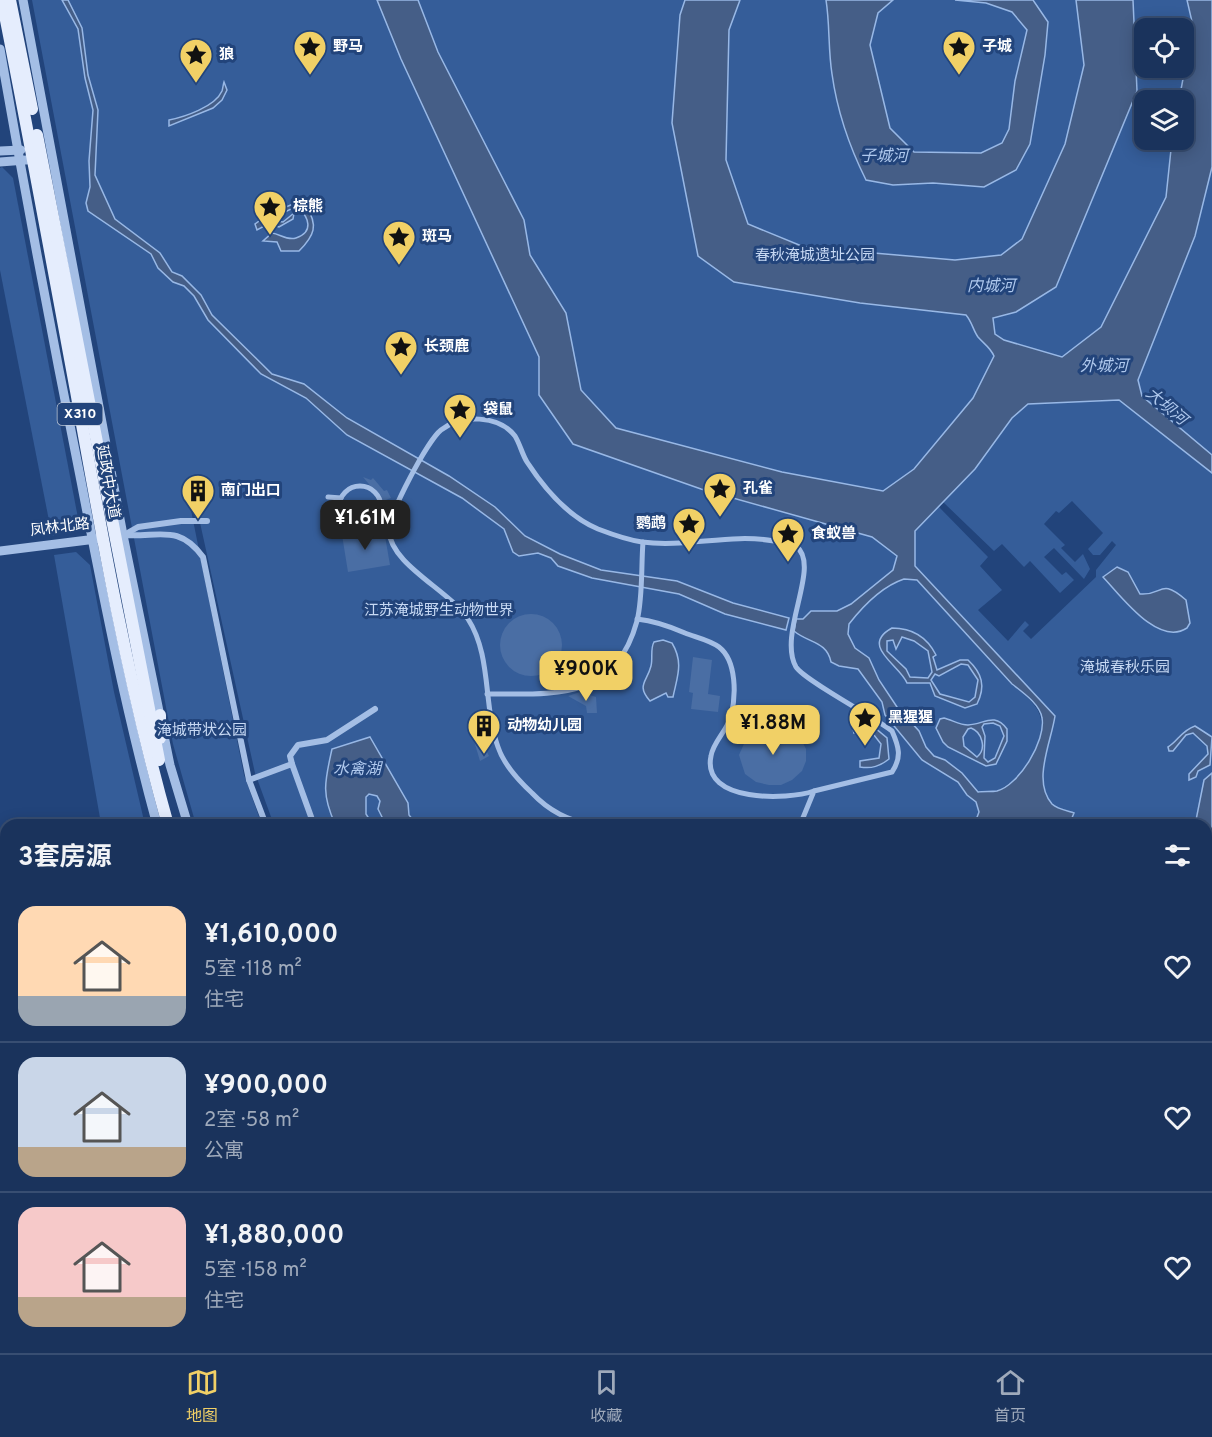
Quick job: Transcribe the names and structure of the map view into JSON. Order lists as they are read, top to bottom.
{
  "streets": {
    "main road": ["X310", "延政中大道"],
    "street": ["凤林北路"]
  },
  "crossings": [
    ["延政中大道", "凤林北路"]
  ],
  "water": [
    "子城河",
    "内城河",
    "外城河",
    "大坝河",
    "水禽湖"
  ],
  "parks": [
    "春秋淹城遗址公园",
    "江苏淹城野生动物世界",
    "淹城春秋乐园",
    "淹城带状公园"
  ],
  "places": {
    "place": [
      "野马",
      "子城",
      "狼",
      "棕熊",
      "斑马",
      "长颈鹿",
      "袋鼠",
      "孔雀",
      "鹦鹉",
      "食蚁兽",
      "黑猩猩"
    ],
    "building": ["南门出口", "动物幼儿园"]
  },
  "page": {
    "price": ["¥1.61M", "¥900K", "¥1.88M"],
    "heading": "3套房源",
    "list": [
      {
        "name": "¥1,610,000",
        "note": "5室 · 118 m² · 住宅"
      },
      {
        "name": "¥900,000",
        "note": "2室 · 58 m² · 公寓"
      },
      {
        "name": "¥1,880,000",
        "note": "5室 · 158 m² · 住宅"
      }
    ],
    "tabs": ["地图", "收藏", "首页"]
  }
}
